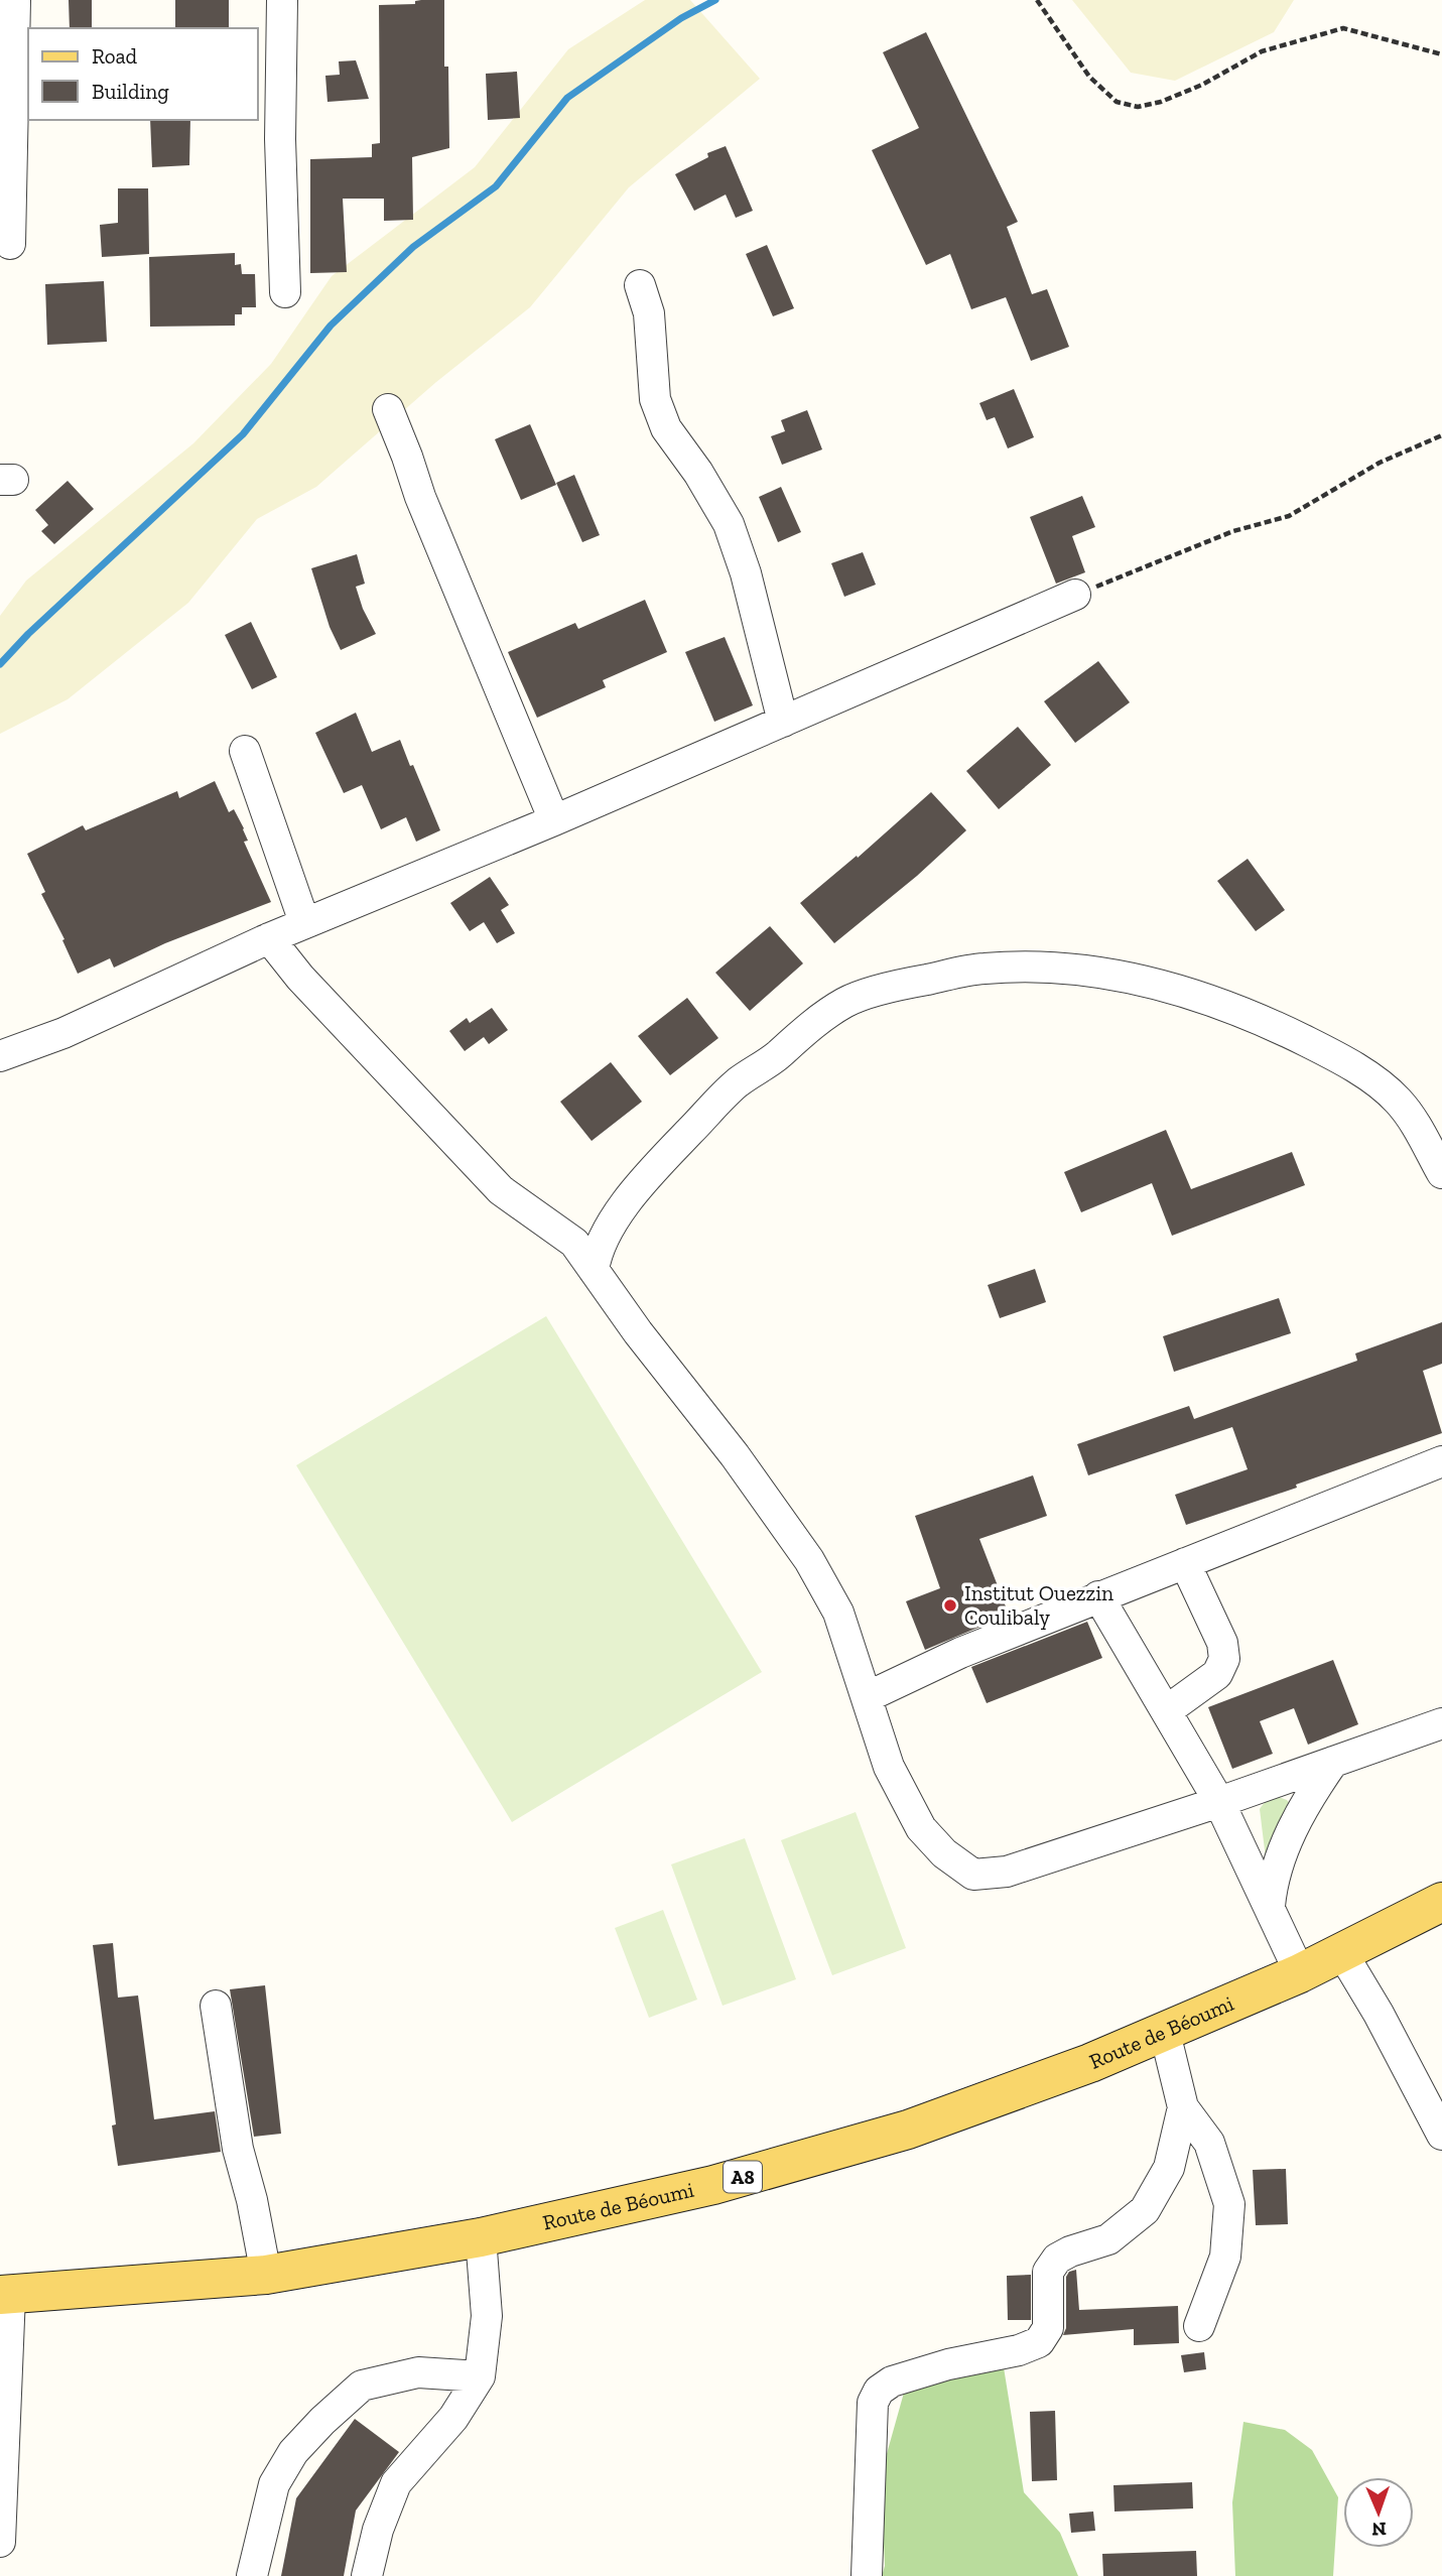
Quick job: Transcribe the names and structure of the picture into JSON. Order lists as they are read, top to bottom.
{
  "streets": {
    "main road": ["Route de Béoumi", "A8"]
  },
  "places": ["Institut Ouezzin Coulibaly"],
  "legend": ["Road", "Building"],
  "north": "bottom"
}
